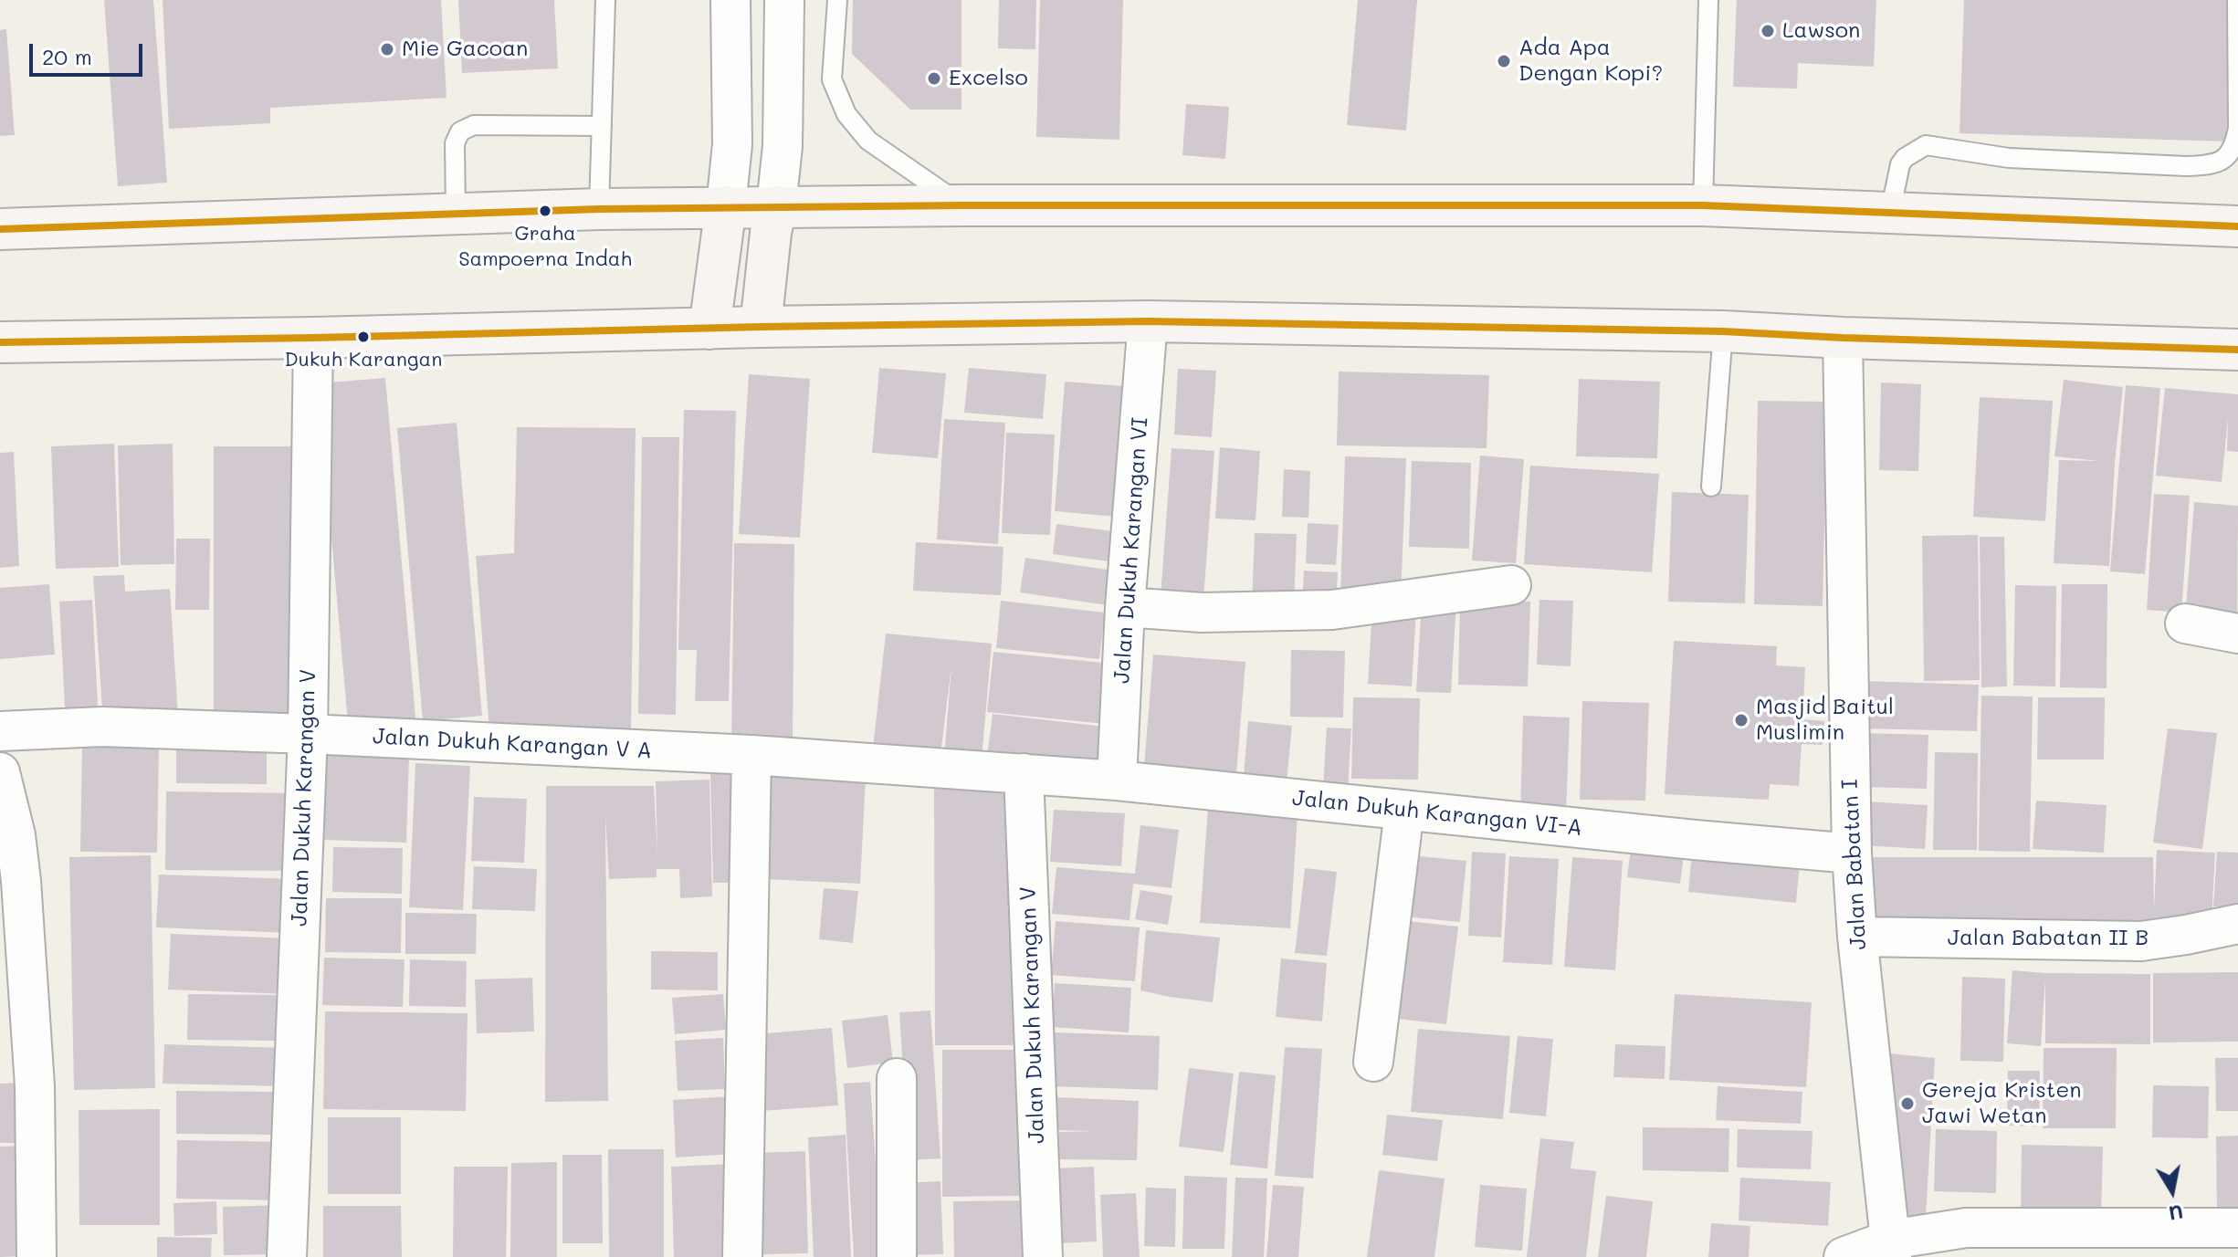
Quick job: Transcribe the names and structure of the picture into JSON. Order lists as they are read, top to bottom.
{
  "streets": {
    "street": [
      "Jalan Dukuh Karangan VI",
      "Jalan Dukuh Karangan V A",
      "Jalan Dukuh Karangan V",
      "Jalan Dukuh Karangan VI-A",
      "Jalan Babatan I",
      "Jalan Babatan II B"
    ]
  },
  "crossings": [
    ["Jalan Dukuh Karangan VI", "Jalan Dukuh Karangan VI-A"],
    ["Jalan Dukuh Karangan V A", "Jalan Dukuh Karangan V"],
    ["Jalan Dukuh Karangan V A", "Jalan Dukuh Karangan VI-A"],
    ["Jalan Dukuh Karangan V", "Jalan Dukuh Karangan VI-A"],
    ["Jalan Dukuh Karangan VI-A", "Jalan Babatan I"],
    ["Jalan Babatan I", "Jalan Babatan II B"]
  ],
  "places": [
    "Lawson",
    "Mie Gacoan",
    "Ada Apa Dengan Kopi?",
    "Excelso",
    "Graha Sampoerna Indah",
    "Dukuh Karangan",
    "Masjid Baitul Muslimin",
    "Gereja Kristen Jawi Wetan"
  ],
  "scale_bar": "20 m",
  "north": "bottom"
}
